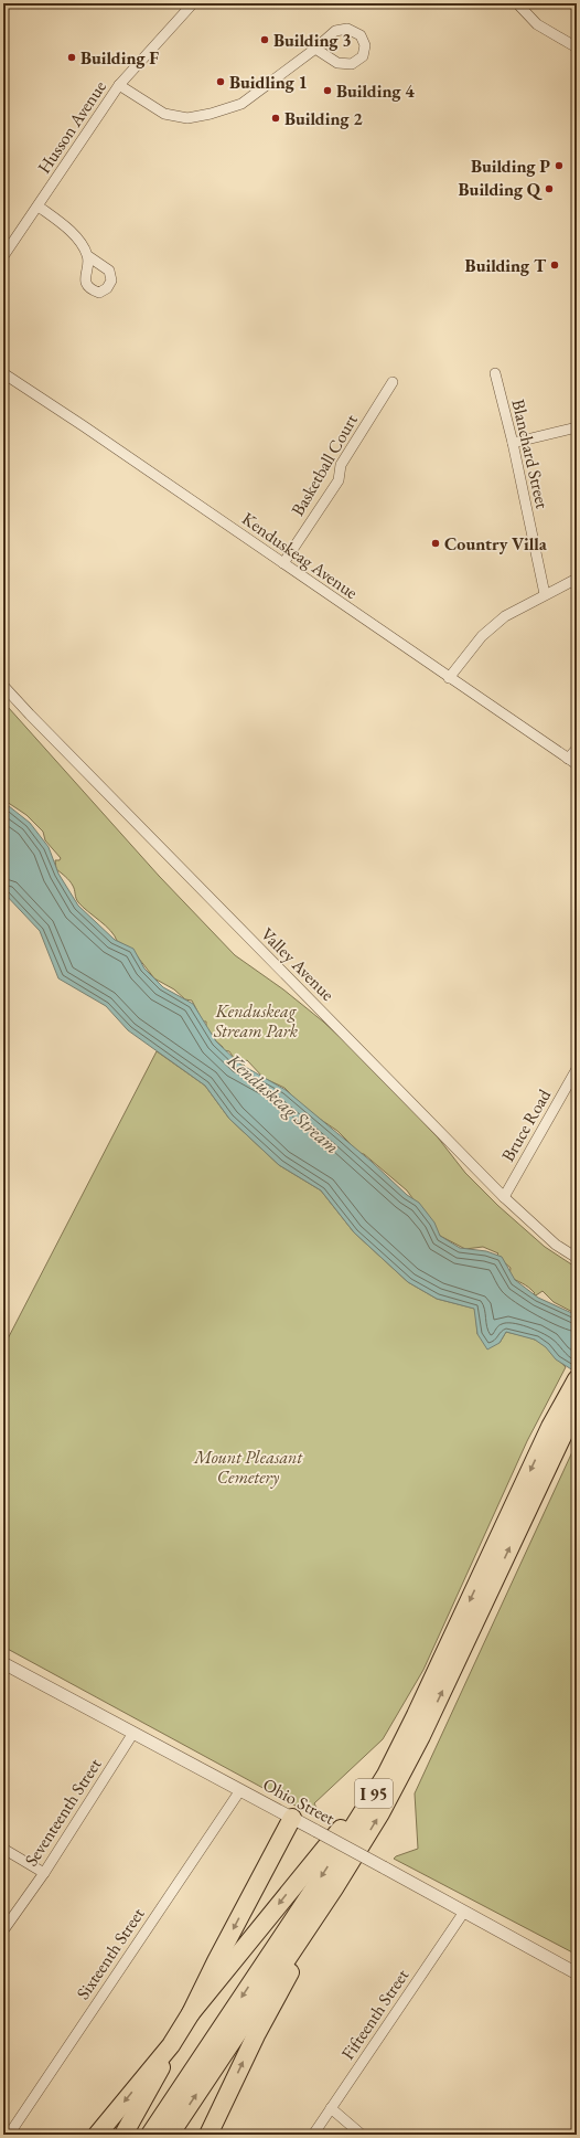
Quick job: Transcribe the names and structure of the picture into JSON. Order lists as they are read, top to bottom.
{
  "streets": {
    "highway": ["I 95"],
    "street": [
      "Husson Avenue",
      "Blanchard Street",
      "Basketball Court",
      "Kenduskeag Avenue",
      "Valley Avenue",
      "Bruce Road",
      "Ohio Street",
      "Seventeenth Street",
      "Sixteenth Street",
      "Fifteenth Street"
    ]
  },
  "crossings": [
    ["Basketball Court", "Kenduskeag Avenue"],
    ["Valley Avenue", "Bruce Road"],
    ["Ohio Street", "Seventeenth Street"],
    ["Ohio Street", "Sixteenth Street"],
    ["Ohio Street", "Fifteenth Street"]
  ],
  "water": ["Kenduskeag Stream"],
  "parks": ["Kenduskeag Stream Park", "Mount Pleasant Cemetery"],
  "places": [
    "Building 3",
    "Building F",
    "Buidling 1",
    "Building 4",
    "Building 2",
    "Building P",
    "Building Q",
    "Building T",
    "Country Villa"
  ]
}
